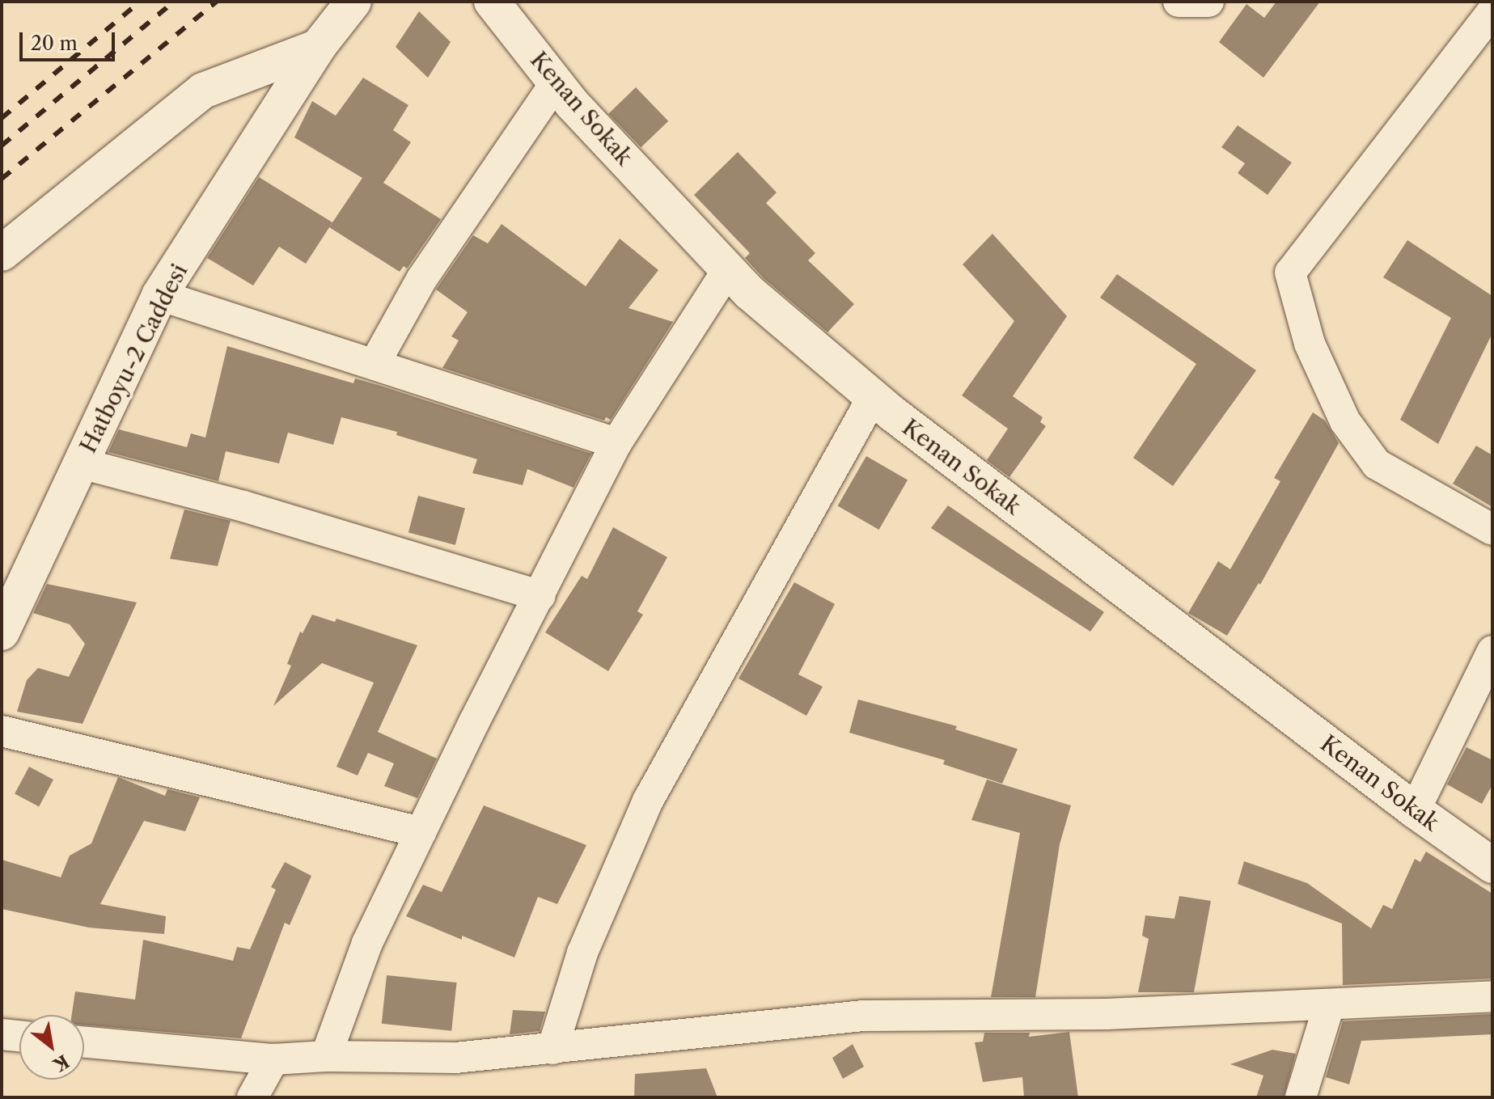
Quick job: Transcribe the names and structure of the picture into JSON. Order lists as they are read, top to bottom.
{
  "streets": {
    "street": ["Kenan Sokak", "Hatboyu-2 Caddesi"]
  },
  "scale_bar": "20 m",
  "north": "bottom right"
}
